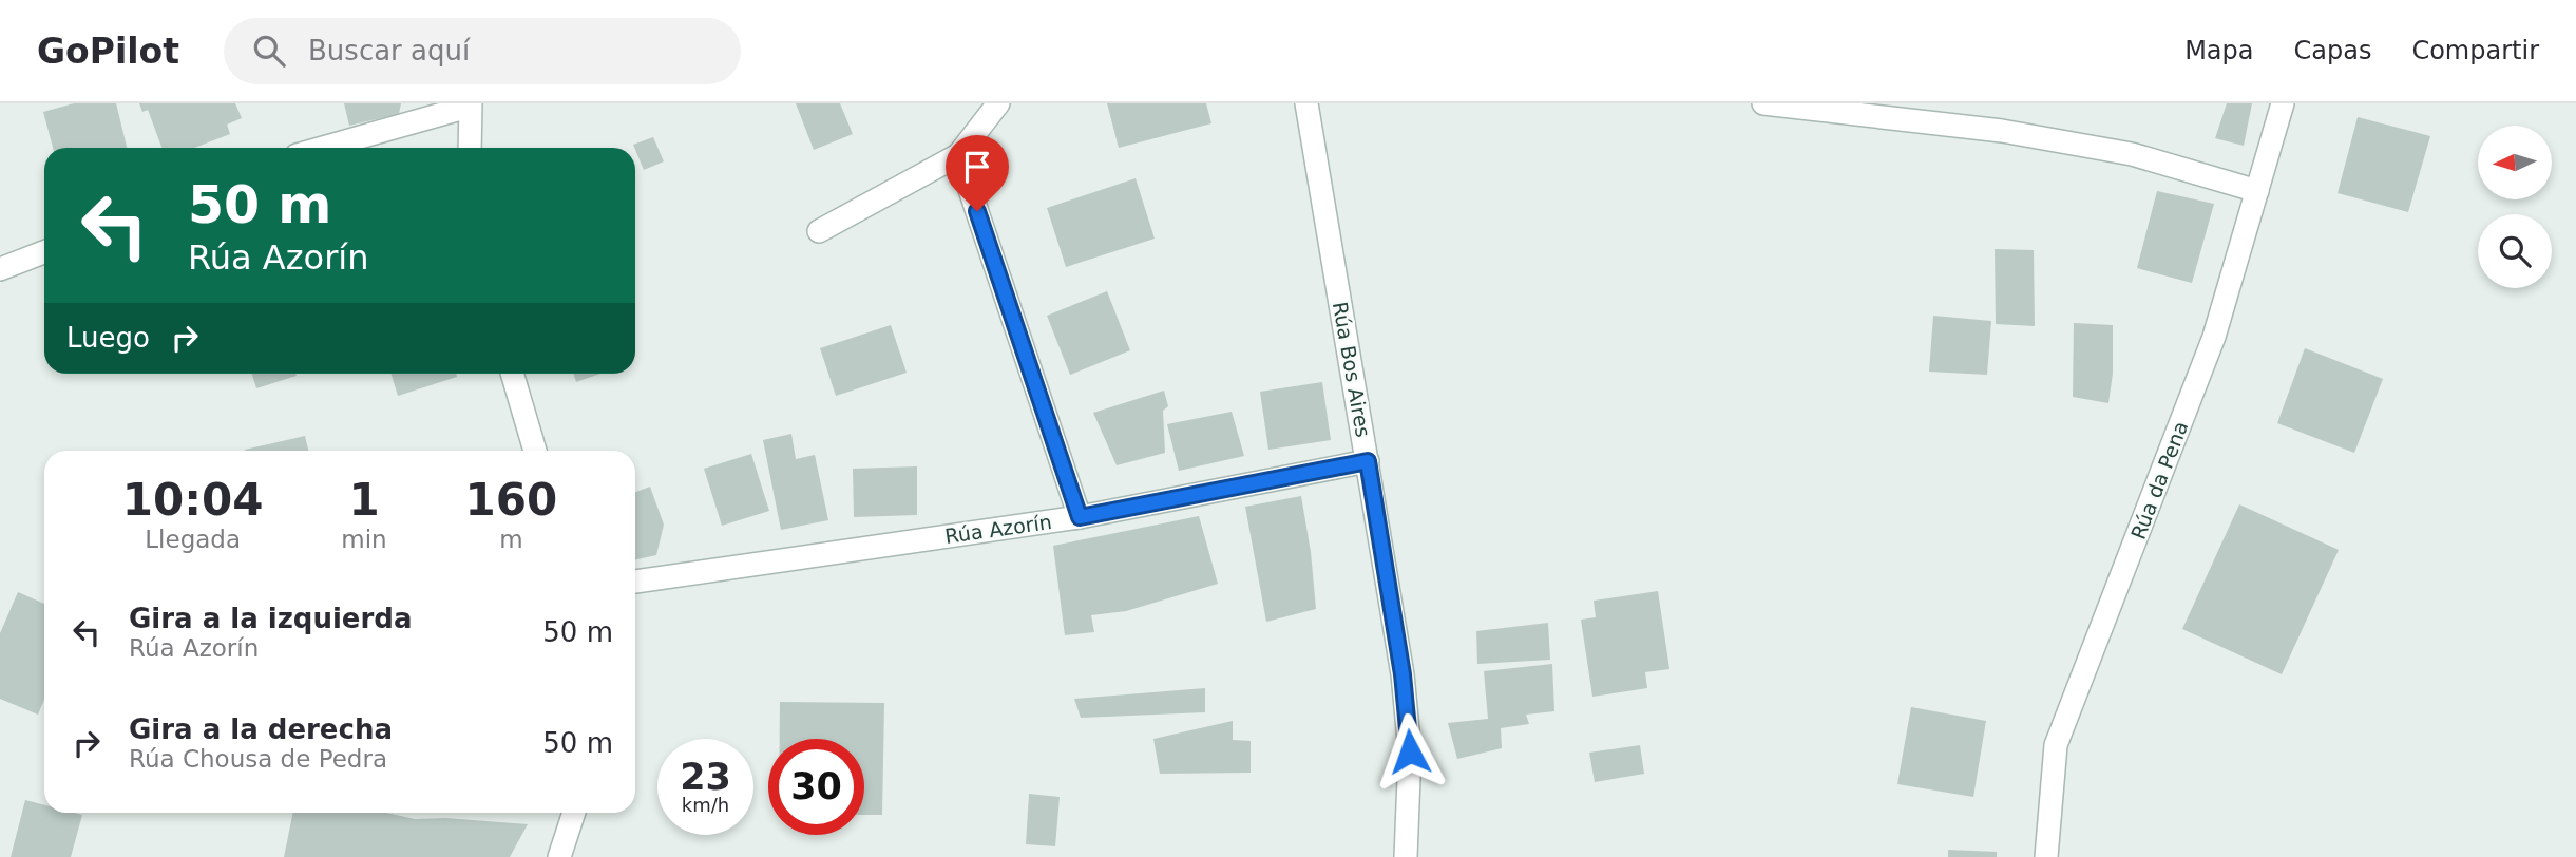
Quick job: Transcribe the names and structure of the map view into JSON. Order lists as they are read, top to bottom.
{
  "streets": {
    "street": ["Rúa Bos Aires", "Rúa da Pena", "Rúa Azorín"]
  },
  "crossings": [
    ["Rúa Bos Aires", "Rúa Azorín"]
  ],
  "north": "left",
  "page": {
    "header": "GoPilot",
    "search": "Buscar aquí",
    "nav": ["Mapa", "Capas", "Compartir"],
    "turn": ["50 m", "Rúa Azorín"],
    "then": "Luego",
    "eta": [
      "10:04",
      "Llegada",
      "1",
      "min",
      "160",
      "m"
    ],
    "list": [
      {
        "name": "Gira a la izquierda",
        "note": "Rúa Azorín",
        "value": "50 m"
      },
      {
        "name": "Gira a la derecha",
        "note": "Rúa Chousa de Pedra",
        "value": "50 m"
      }
    ],
    "speed": "23 km/h",
    "limit": "30"
  }
}
